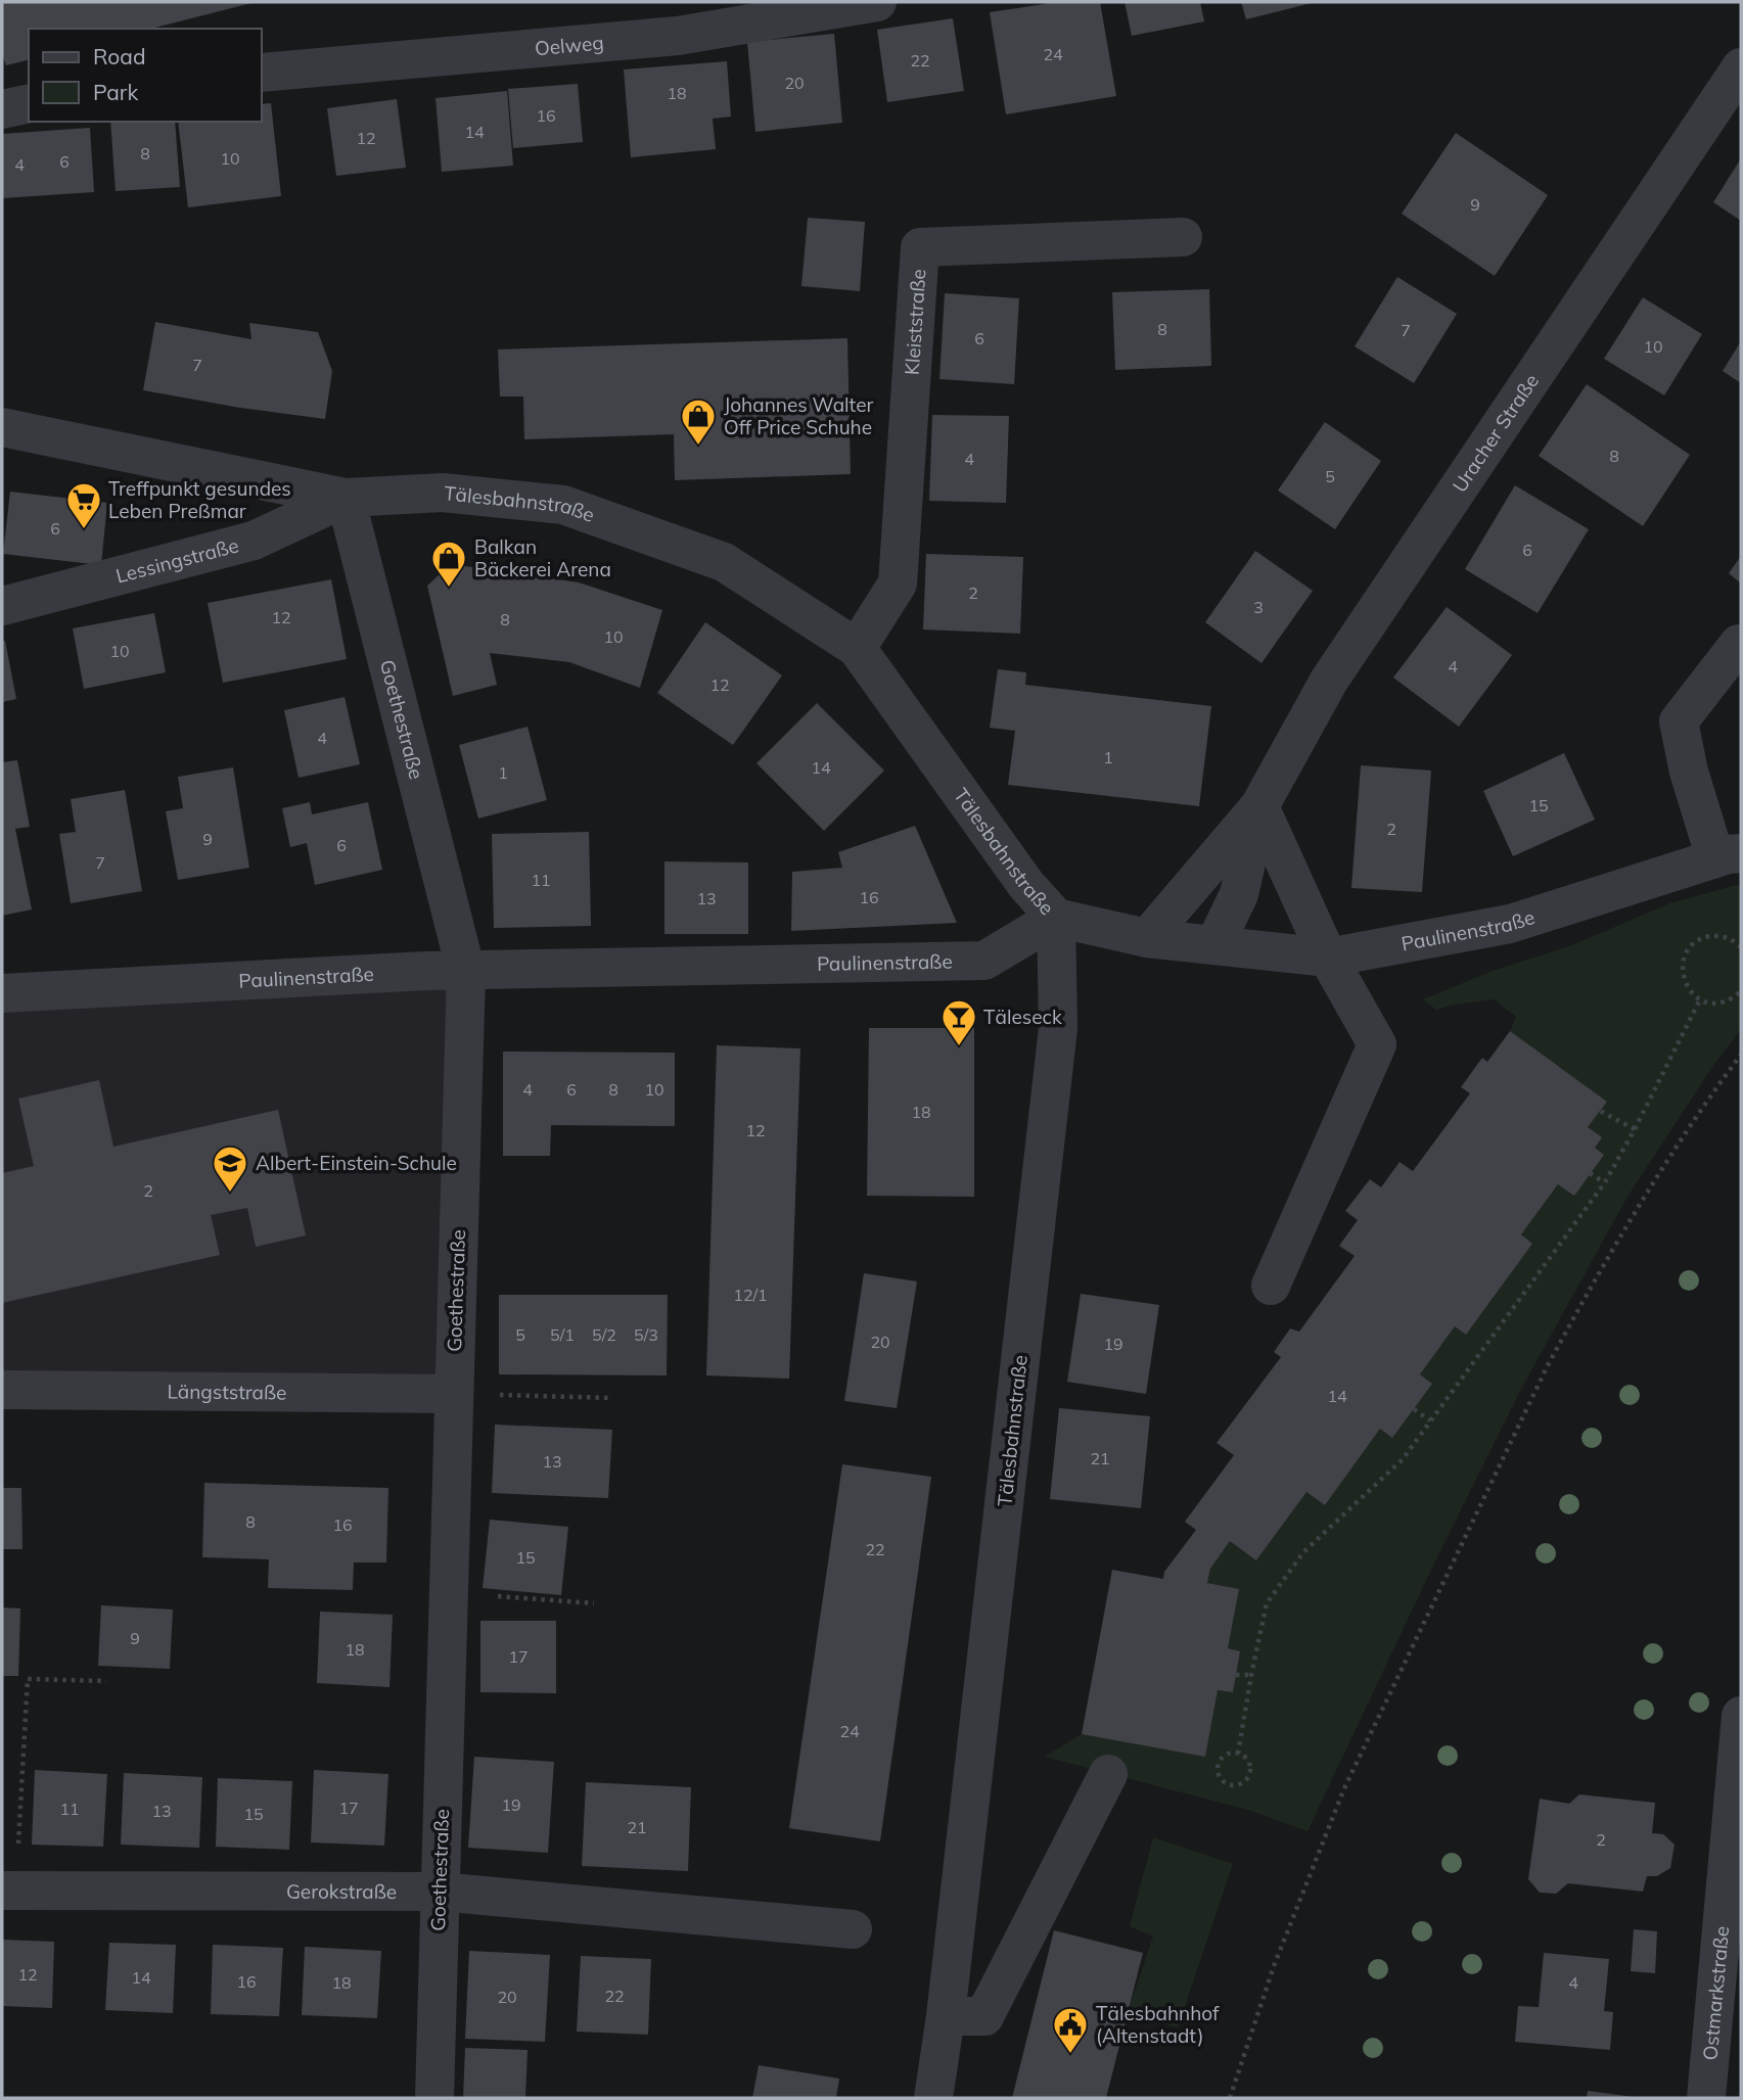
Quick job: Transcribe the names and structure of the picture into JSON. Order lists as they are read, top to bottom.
{
  "streets": {
    "street": [
      "Oelweg",
      "Kleiststraße",
      "Uracher Straße",
      "Tälesbahnstraße",
      "Lessingstraße",
      "Goethestraße",
      "Paulinenstraße",
      "Längststraße",
      "Gerokstraße",
      "Ostmarkstraße"
    ]
  },
  "crossings": [
    ["Kleiststraße", "Tälesbahnstraße"],
    ["Uracher Straße", "Paulinenstraße"],
    ["Tälesbahnstraße", "Lessingstraße"],
    ["Tälesbahnstraße", "Goethestraße"],
    ["Tälesbahnstraße", "Paulinenstraße"],
    ["Lessingstraße", "Goethestraße"],
    ["Goethestraße", "Paulinenstraße"],
    ["Goethestraße", "Längststraße"],
    ["Goethestraße", "Gerokstraße"]
  ],
  "places": {
    "shop": ["Johannes Walter Off Price Schuhe", "Balkan Bäckerei Arena"],
    "supermarket": ["Treffpunkt gesundes Leben Preßmar"],
    "bar": ["Täleseck"],
    "school or university": ["Albert-Einstein-Schule"],
    "public building": ["Tälesbahnhof (Altenstadt)"]
  },
  "house_numbers": [
    "24",
    "22",
    "20",
    "18",
    "16",
    "14",
    "12",
    "8",
    "10",
    "6",
    "4",
    "9",
    "8",
    "7",
    "6",
    "10",
    "7",
    "8",
    "4",
    "5",
    "6",
    "6",
    "2",
    "3",
    "12",
    "8",
    "10",
    "10",
    "4",
    "12",
    "4",
    "1",
    "14",
    "1",
    "15",
    "2",
    "9",
    "6",
    "7",
    "11",
    "16",
    "13",
    "4",
    "6",
    "8",
    "10",
    "18",
    "12",
    "2",
    "12/1",
    "5",
    "5/1",
    "5/2",
    "5/3",
    "20",
    "19",
    "14",
    "21",
    "13",
    "8",
    "16",
    "22",
    "15",
    "9",
    "18",
    "17",
    "24",
    "19",
    "17",
    "11",
    "13",
    "15",
    "21",
    "2",
    "12",
    "14",
    "16",
    "18",
    "4",
    "22",
    "20"
  ],
  "legend": ["Road", "Park"]
}
